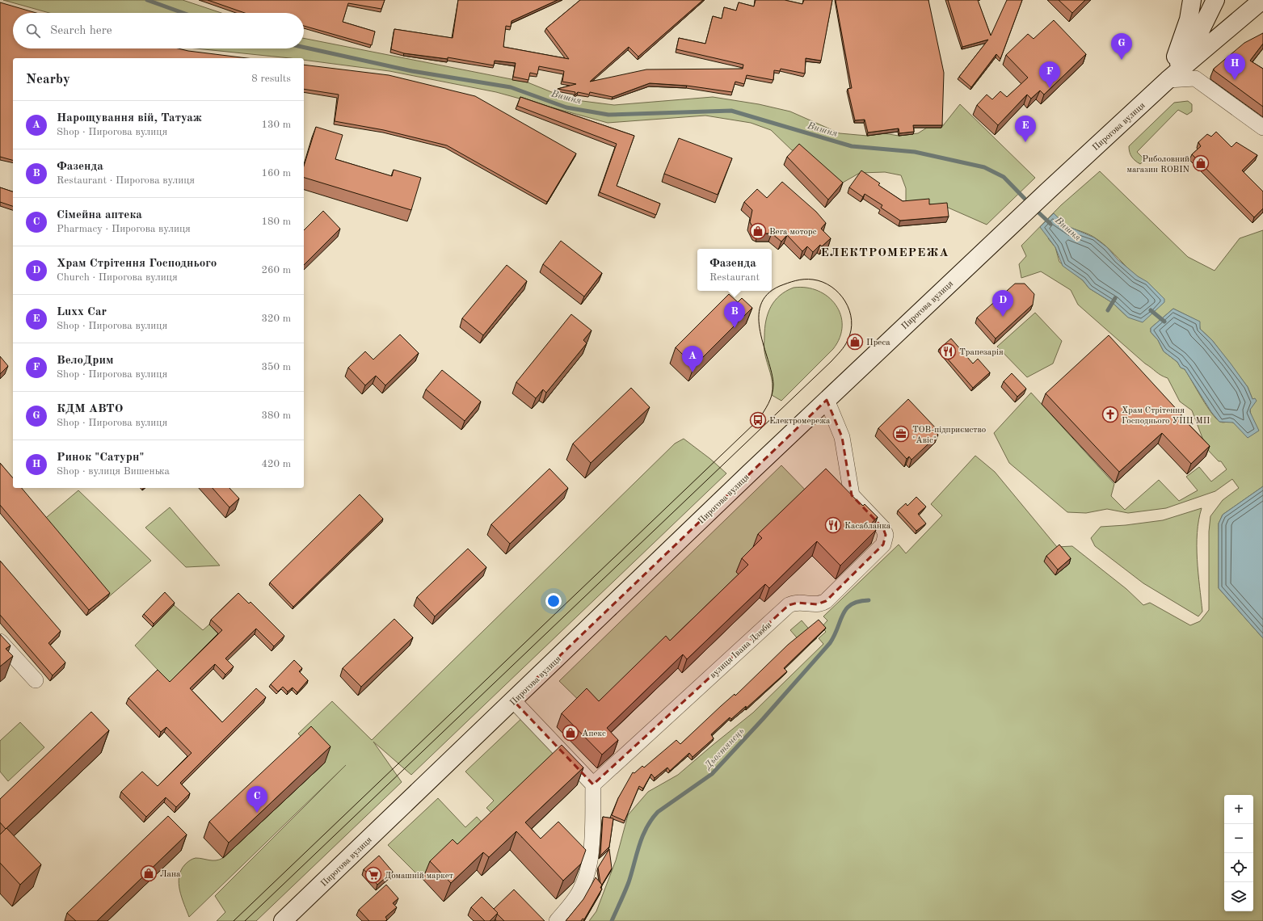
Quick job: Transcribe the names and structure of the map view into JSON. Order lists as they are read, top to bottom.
{
  "streets": {
    "main road": ["Пирогова вулиця"],
    "street": ["вулиця Івана Дзюби"]
  },
  "crossings": [
    ["Пирогова вулиця", "вулиця Івана Дзюби"]
  ],
  "districts": ["ЕЛЕКТРОМЕРЕЖА"],
  "water": ["Вишня", "Дьогтянець"],
  "places": {
    "shop": [
      "Риболовний магазин ROBIN",
      "Вега моторс",
      "Преса",
      "Апекс",
      "Лана"
    ],
    "restaurant": ["Трапезарія", "Касабланка"],
    "church": ["Храм Стрітення Господнього УПЦ МП"],
    "bus stop": ["Електромережа"],
    "office": ["ТОВ-підприємство \"Авіс\""],
    "supermarket": ["Домашній маркет"]
  },
  "page": {
    "search": "Search here",
    "pins": [
      "G",
      "H",
      "F",
      "E",
      "D",
      "B",
      "A",
      "C"
    ],
    "heading": ["Nearby", "8 results"],
    "list": [
      {
        "mark": "A",
        "name": "Нарощування вій, Татуаж",
        "note": "Shop · Пирогова вулиця",
        "value": "130 m"
      },
      {
        "mark": "B",
        "name": "Фазенда",
        "note": "Restaurant · Пирогова вулиця",
        "value": "160 m"
      },
      {
        "mark": "C",
        "name": "Сімейна аптека",
        "note": "Pharmacy · Пирогова вулиця",
        "value": "180 m"
      },
      {
        "mark": "D",
        "name": "Храм Стрітення Господнього",
        "note": "Church · Пирогова вулиця",
        "value": "260 m"
      },
      {
        "mark": "E",
        "name": "Luxx Car",
        "note": "Shop · Пирогова вулиця",
        "value": "320 m"
      },
      {
        "mark": "F",
        "name": "ВелоДрим",
        "note": "Shop · Пирогова вулиця",
        "value": "350 m"
      },
      {
        "mark": "G",
        "name": "КДМ АВТО",
        "note": "Shop · Пирогова вулиця",
        "value": "380 m"
      },
      {
        "mark": "H",
        "name": "Ринок \"Сатурн\"",
        "note": "Shop · вулиця Вишенька",
        "value": "420 m"
      }
    ],
    "popup": ["Фазенда", "Restaurant"],
    "map_buttons": ["+", "−"]
  }
}
